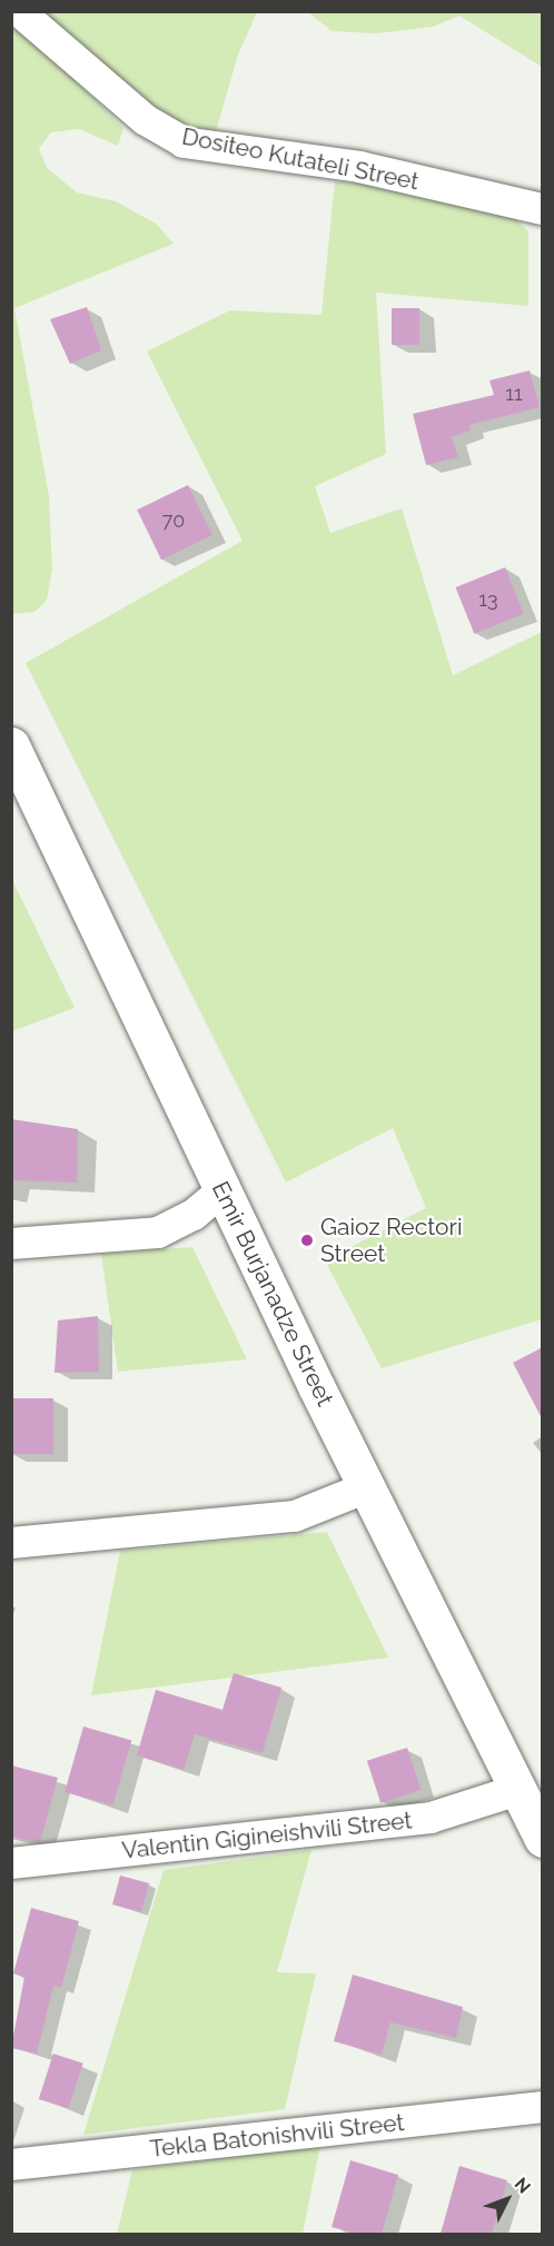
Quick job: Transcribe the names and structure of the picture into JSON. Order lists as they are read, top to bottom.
{
  "streets": {
    "street": [
      "Dositeo Kutateli Street",
      "Emir Burjanadze Street",
      "Valentin Gigineishvili Street",
      "Tekla Batonishvili Street"
    ]
  },
  "crossings": [
    ["Emir Burjanadze Street", "Valentin Gigineishvili Street"]
  ],
  "places": ["Gaioz Rectori Street"],
  "house_numbers": ["11", "70", "13"],
  "north": "top right"
}
